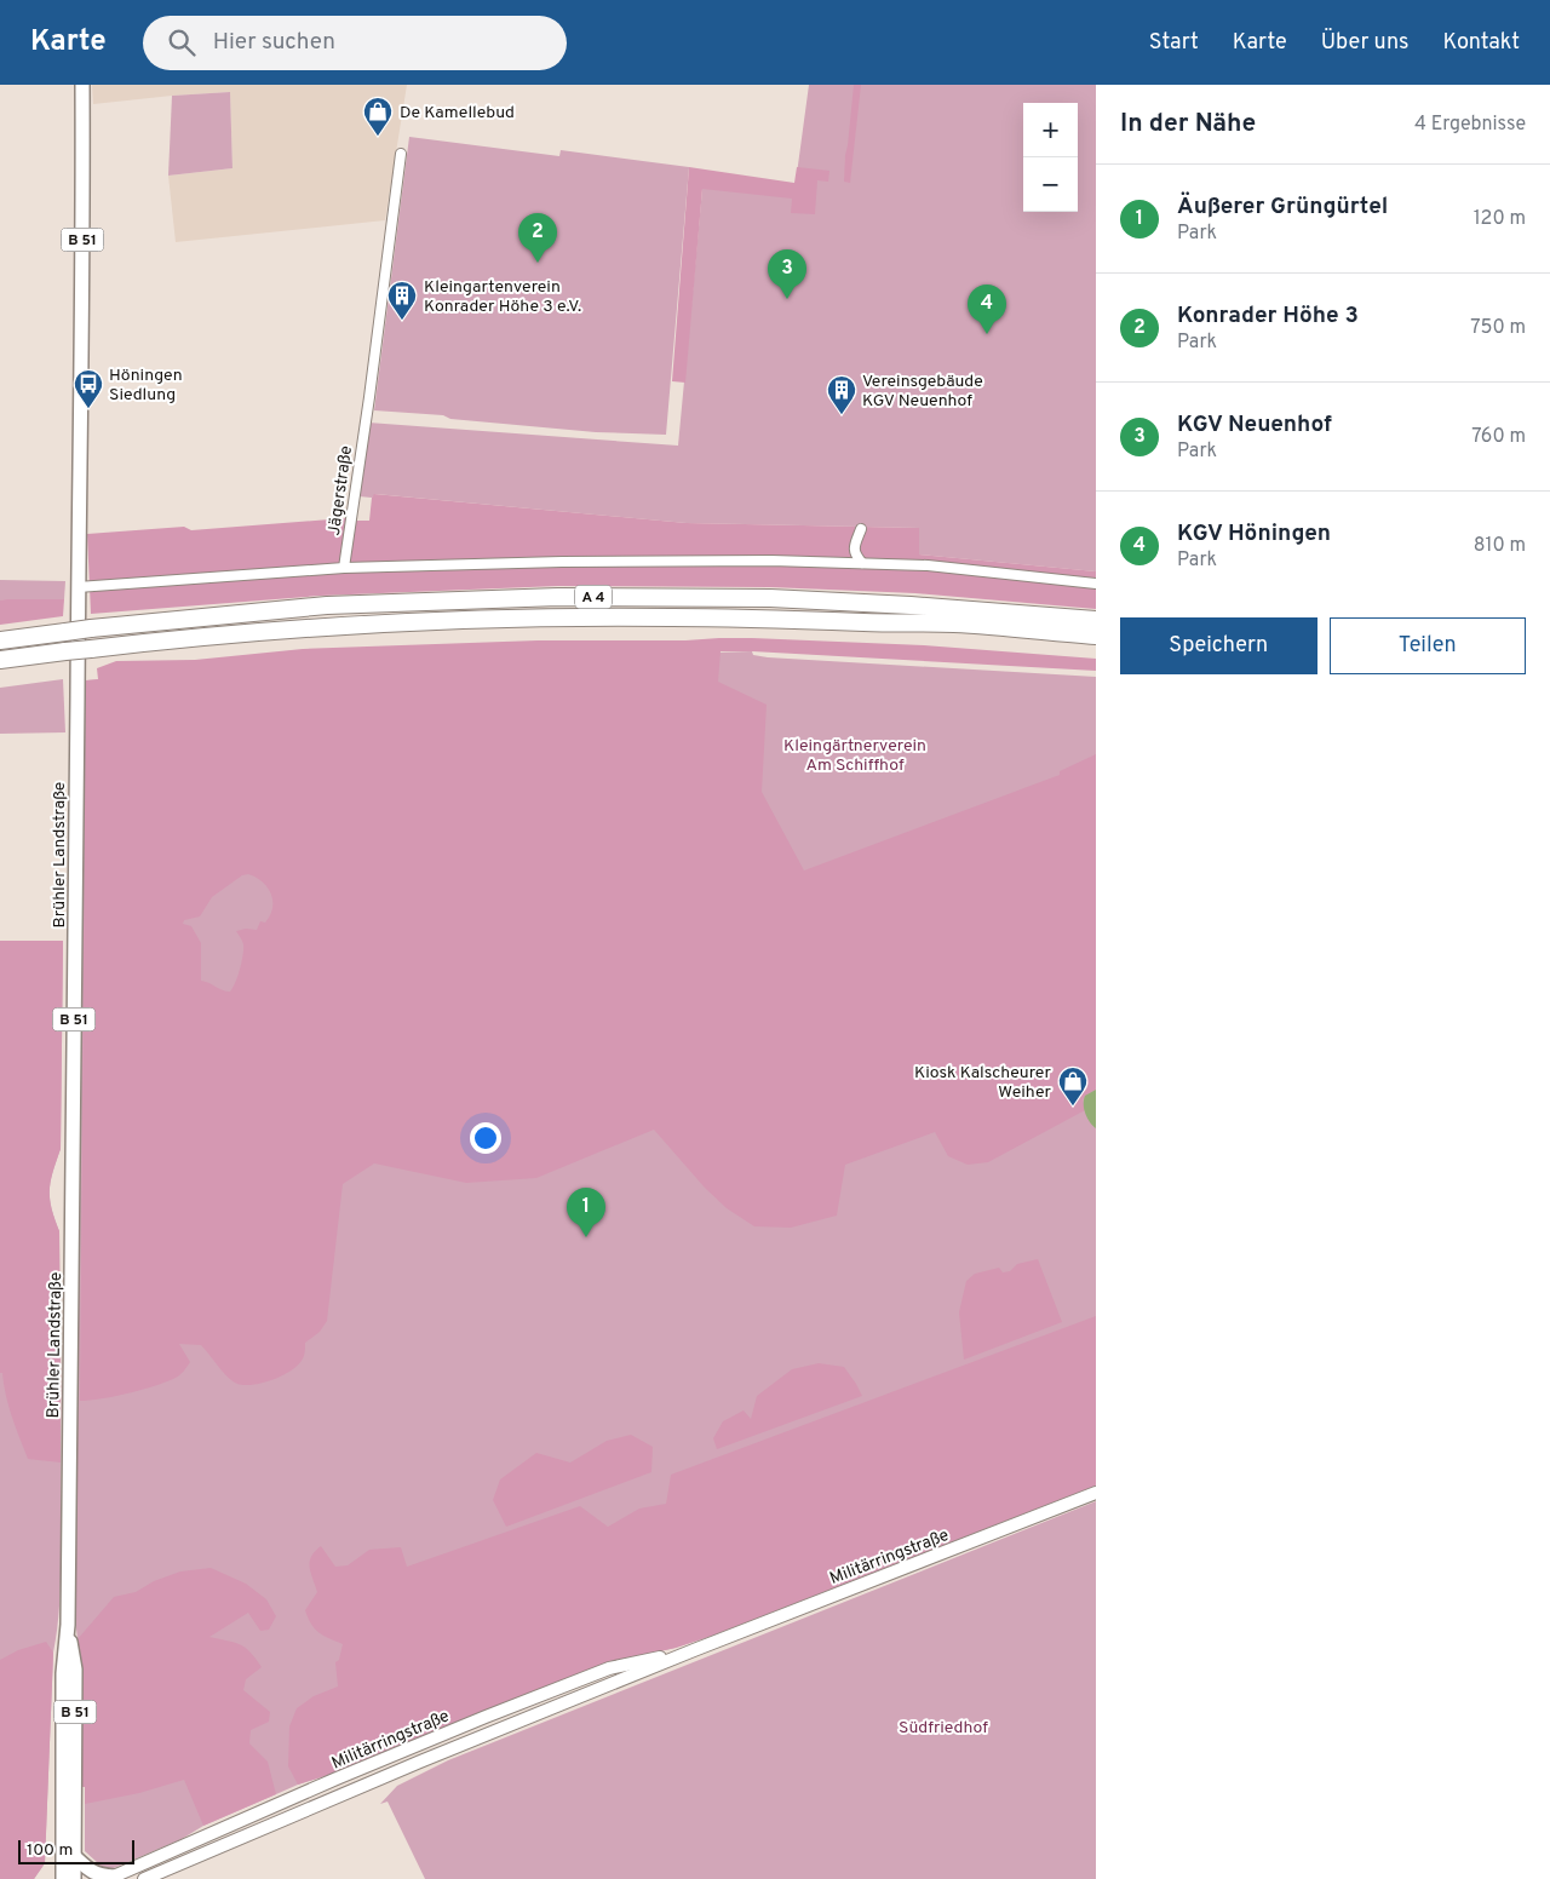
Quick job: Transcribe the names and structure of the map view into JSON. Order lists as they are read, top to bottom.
{
  "streets": {
    "highway": ["A 4"],
    "main road": ["B 51", "Brühler Landstraße", "Militärringstraße"],
    "street": ["Jägerstraße"]
  },
  "crossings": [
    ["B 51", "Brühler Landstraße"]
  ],
  "parks": ["Kleingärtnerverein Am Schiffhof", "Südfriedhof"],
  "places": {
    "shop": ["De Kamellebud", "Kiosk Kalscheurer Weiher"],
    "building": ["Kleingartenverein Konrader Höhe 3 e.V.", "Vereinsgebäude KGV Neuenhof"],
    "bus stop": ["Höningen Siedlung"]
  },
  "scale_bar": "100 m",
  "page": {
    "header": "Karte",
    "search": "Hier suchen",
    "nav": [
      "Start",
      "Karte",
      "Über uns",
      "Kontakt"
    ],
    "heading": ["In der Nähe", "4 Ergebnisse"],
    "map_buttons": ["+", "−"],
    "list": [
      {
        "mark": "1",
        "name": "Äußerer Grüngürtel",
        "note": "Park",
        "value": "120 m"
      },
      {
        "mark": "2",
        "name": "Konrader Höhe 3",
        "note": "Park",
        "value": "750 m"
      },
      {
        "mark": "3",
        "name": "KGV Neuenhof",
        "note": "Park",
        "value": "760 m"
      },
      {
        "mark": "4",
        "name": "KGV Höningen",
        "note": "Park",
        "value": "810 m"
      }
    ],
    "pins": [
      "2",
      "3",
      "4",
      "1"
    ],
    "buttons": ["Speichern", "Teilen"],
    "scale": "100 m"
  }
}
